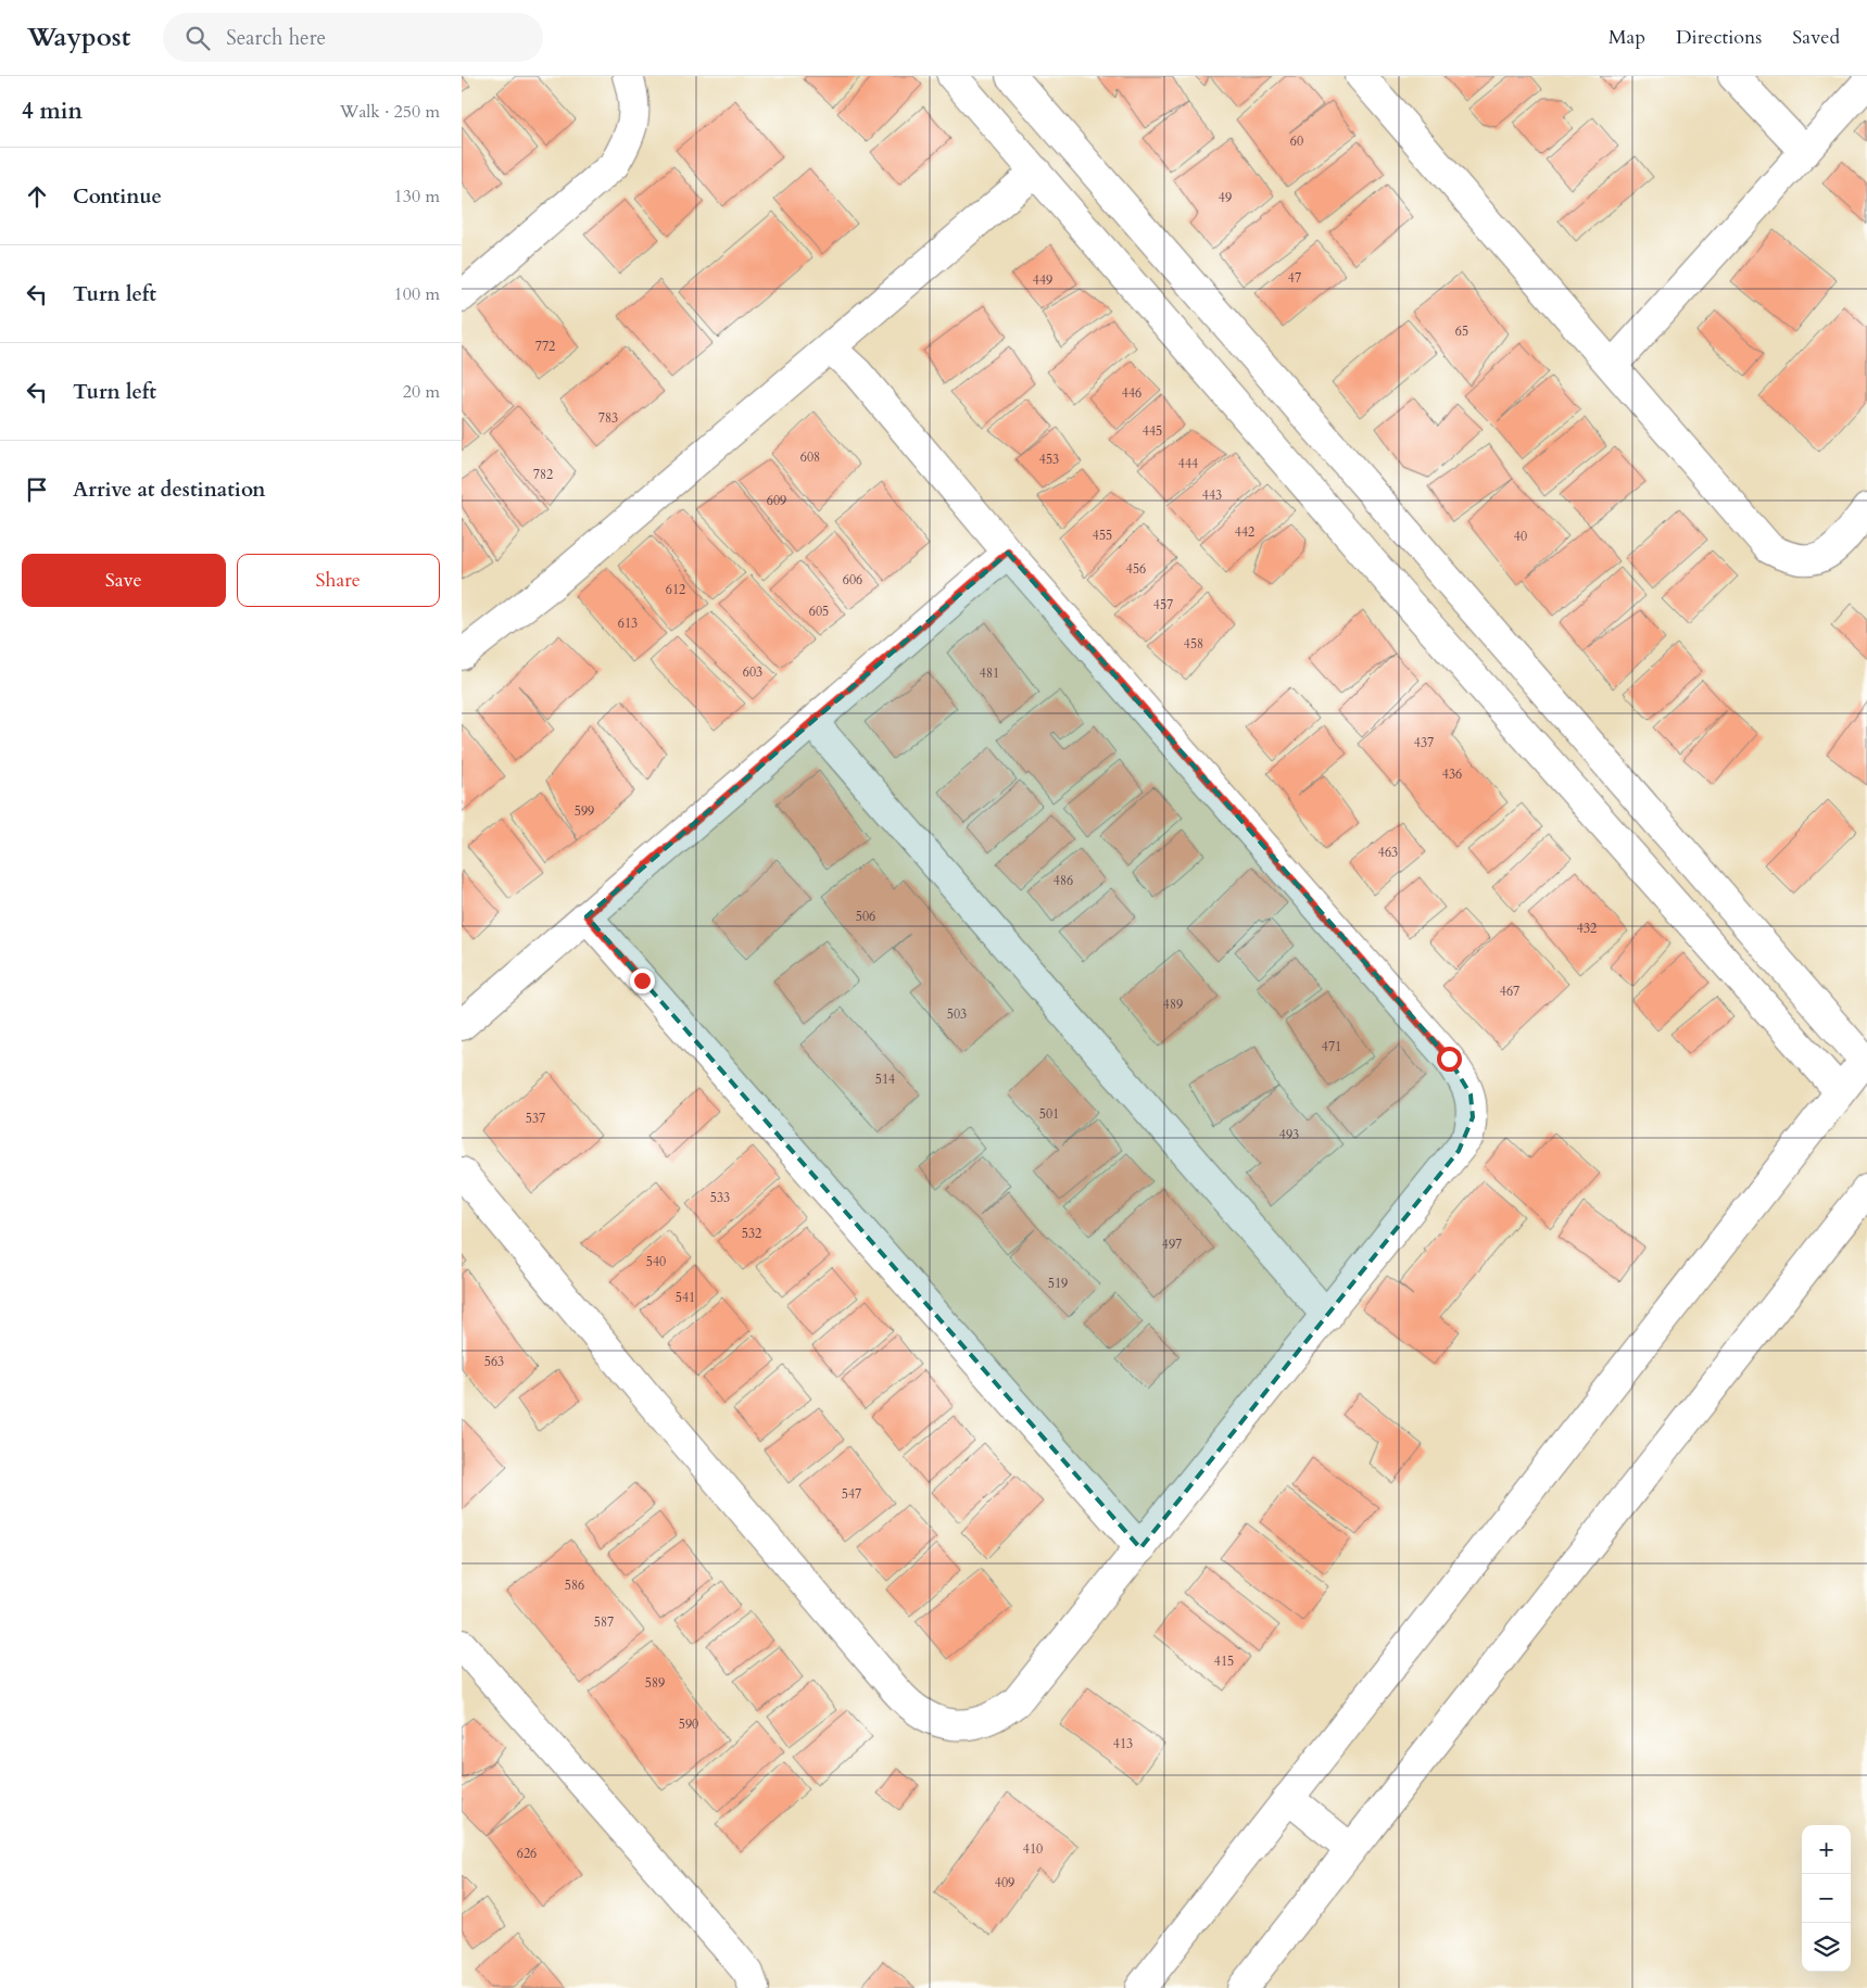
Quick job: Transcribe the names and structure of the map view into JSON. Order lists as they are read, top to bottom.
{
  "house_numbers": [
    "60",
    "49",
    "47",
    "449",
    "65",
    "772",
    "446",
    "783",
    "445",
    "608",
    "453",
    "444",
    "782",
    "443",
    "609",
    "442",
    "455",
    "40",
    "456",
    "606",
    "612",
    "457",
    "605",
    "613",
    "458",
    "603",
    "481",
    "437",
    "436",
    "599",
    "463",
    "486",
    "506",
    "432",
    "467",
    "489",
    "503",
    "471",
    "514",
    "501",
    "537",
    "493",
    "533",
    "532",
    "497",
    "540",
    "519",
    "541",
    "563",
    "547",
    "586",
    "587",
    "415",
    "589",
    "590",
    "413",
    "410",
    "626",
    "409"
  ],
  "page": {
    "header": "Waypost",
    "search": "Search here",
    "nav": ["Map", "Directions", "Saved"],
    "heading": ["4 min", "Walk · 250 m"],
    "list": [
      ["Continue", "130 m"],
      ["Turn left", "100 m"],
      ["Turn left", "20 m"],
      "Arrive at destination"
    ],
    "buttons": ["Save", "Share"],
    "map_buttons": ["+", "−"]
  }
}
